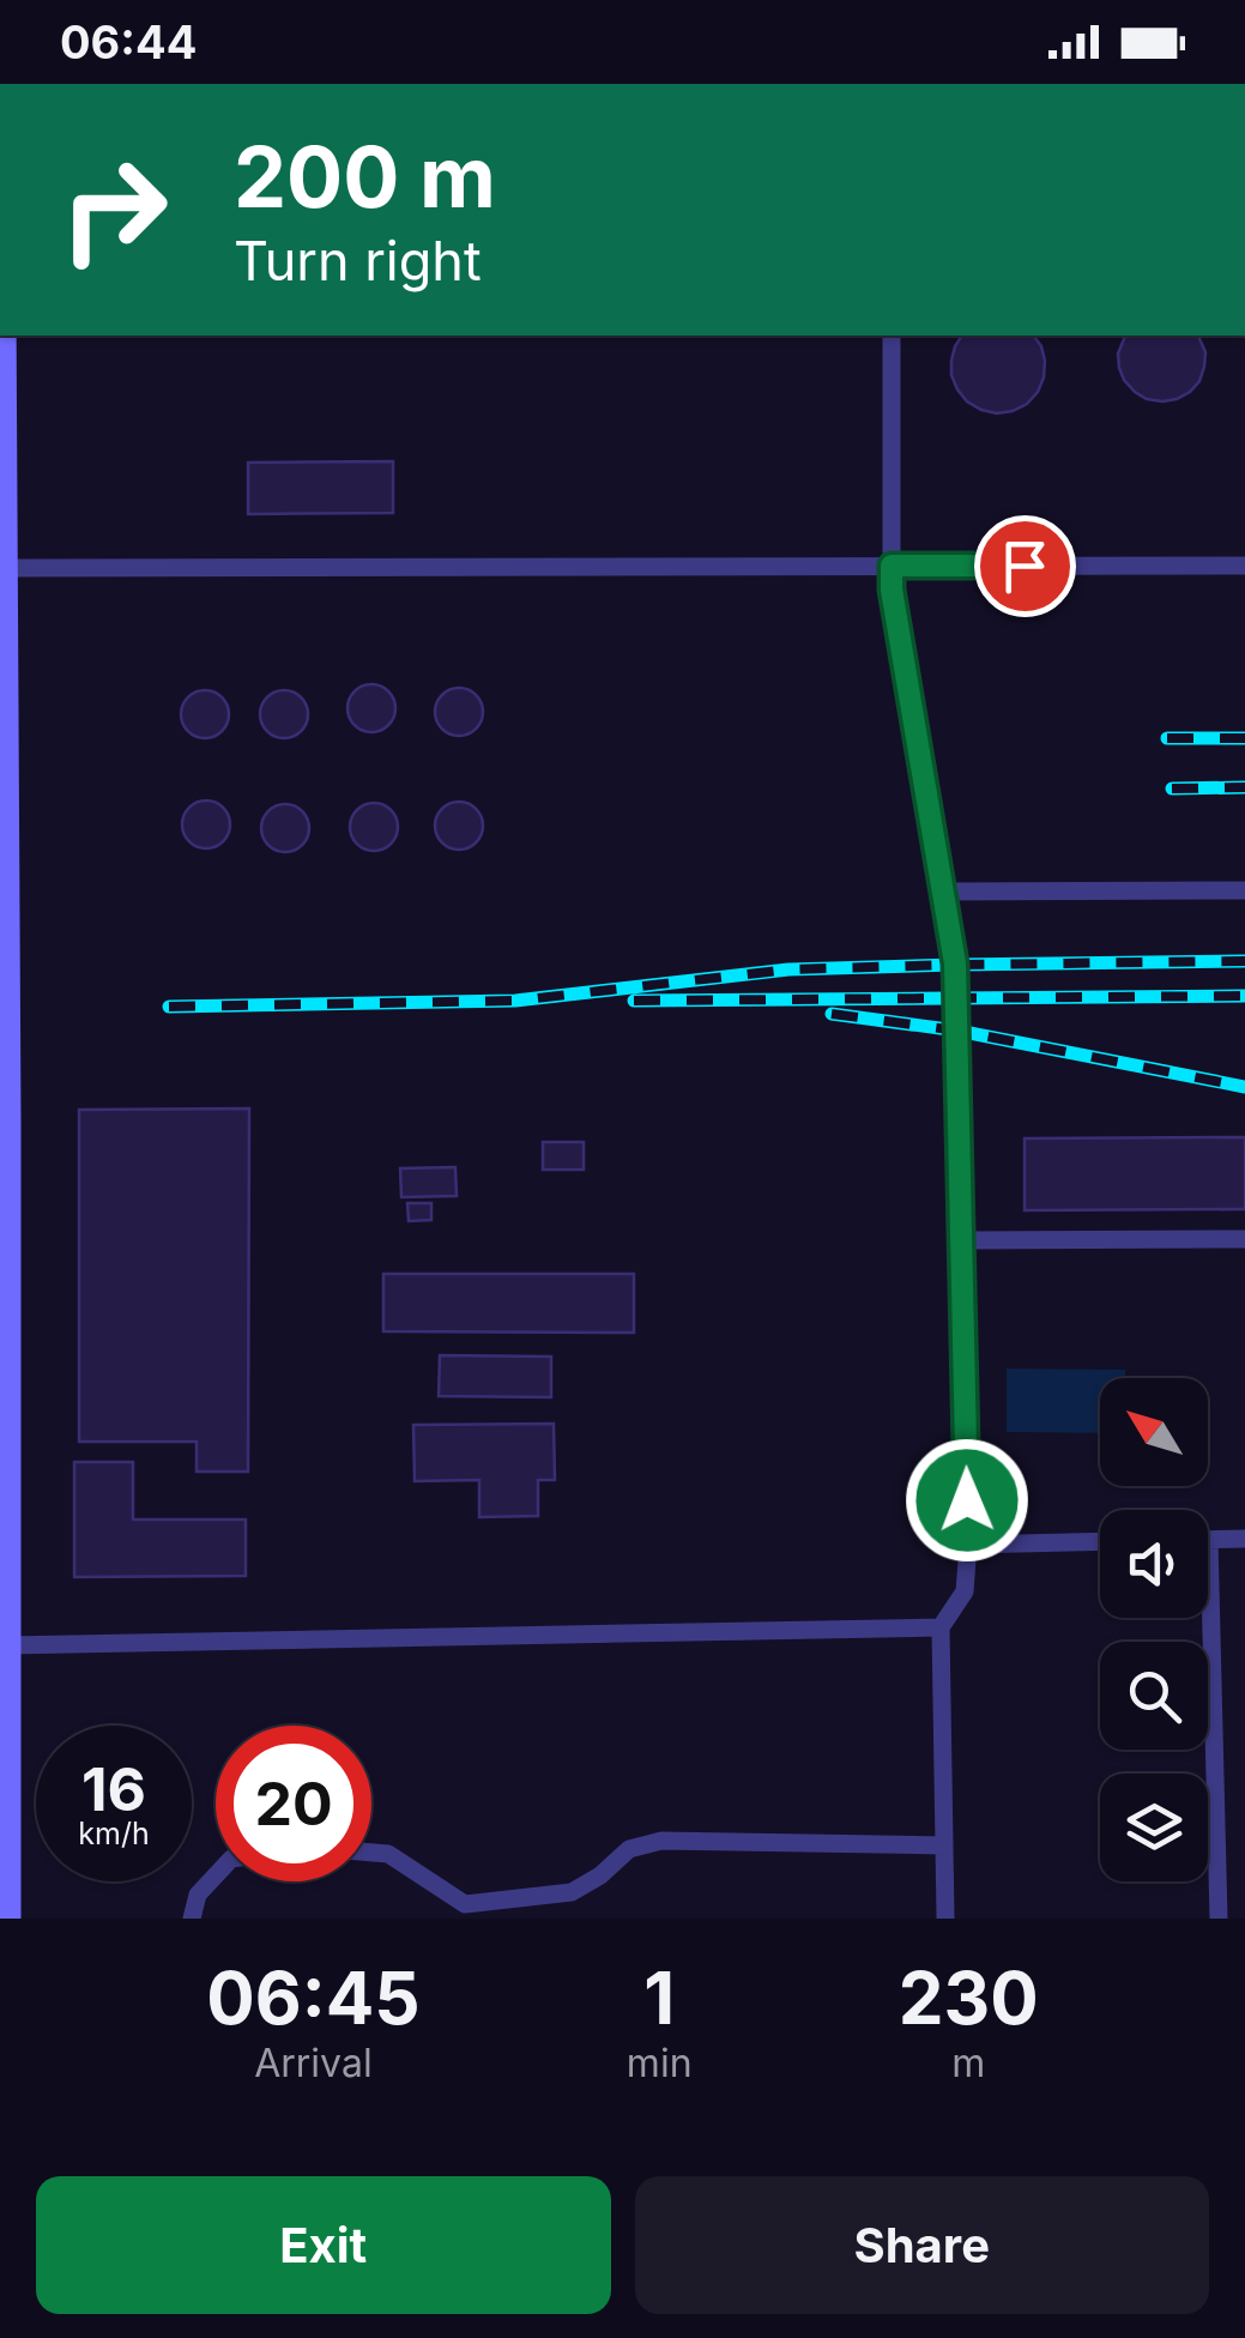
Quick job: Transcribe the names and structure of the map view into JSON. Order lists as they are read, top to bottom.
{
  "north": "top left",
  "page": {
    "status": "06:44",
    "turn": ["200 m", "Turn right"],
    "speed": "16 km/h",
    "limit": "20",
    "eta": [
      "06:45",
      "Arrival",
      "1",
      "min",
      "230",
      "m"
    ],
    "buttons": ["Exit", "Share"]
  }
}
